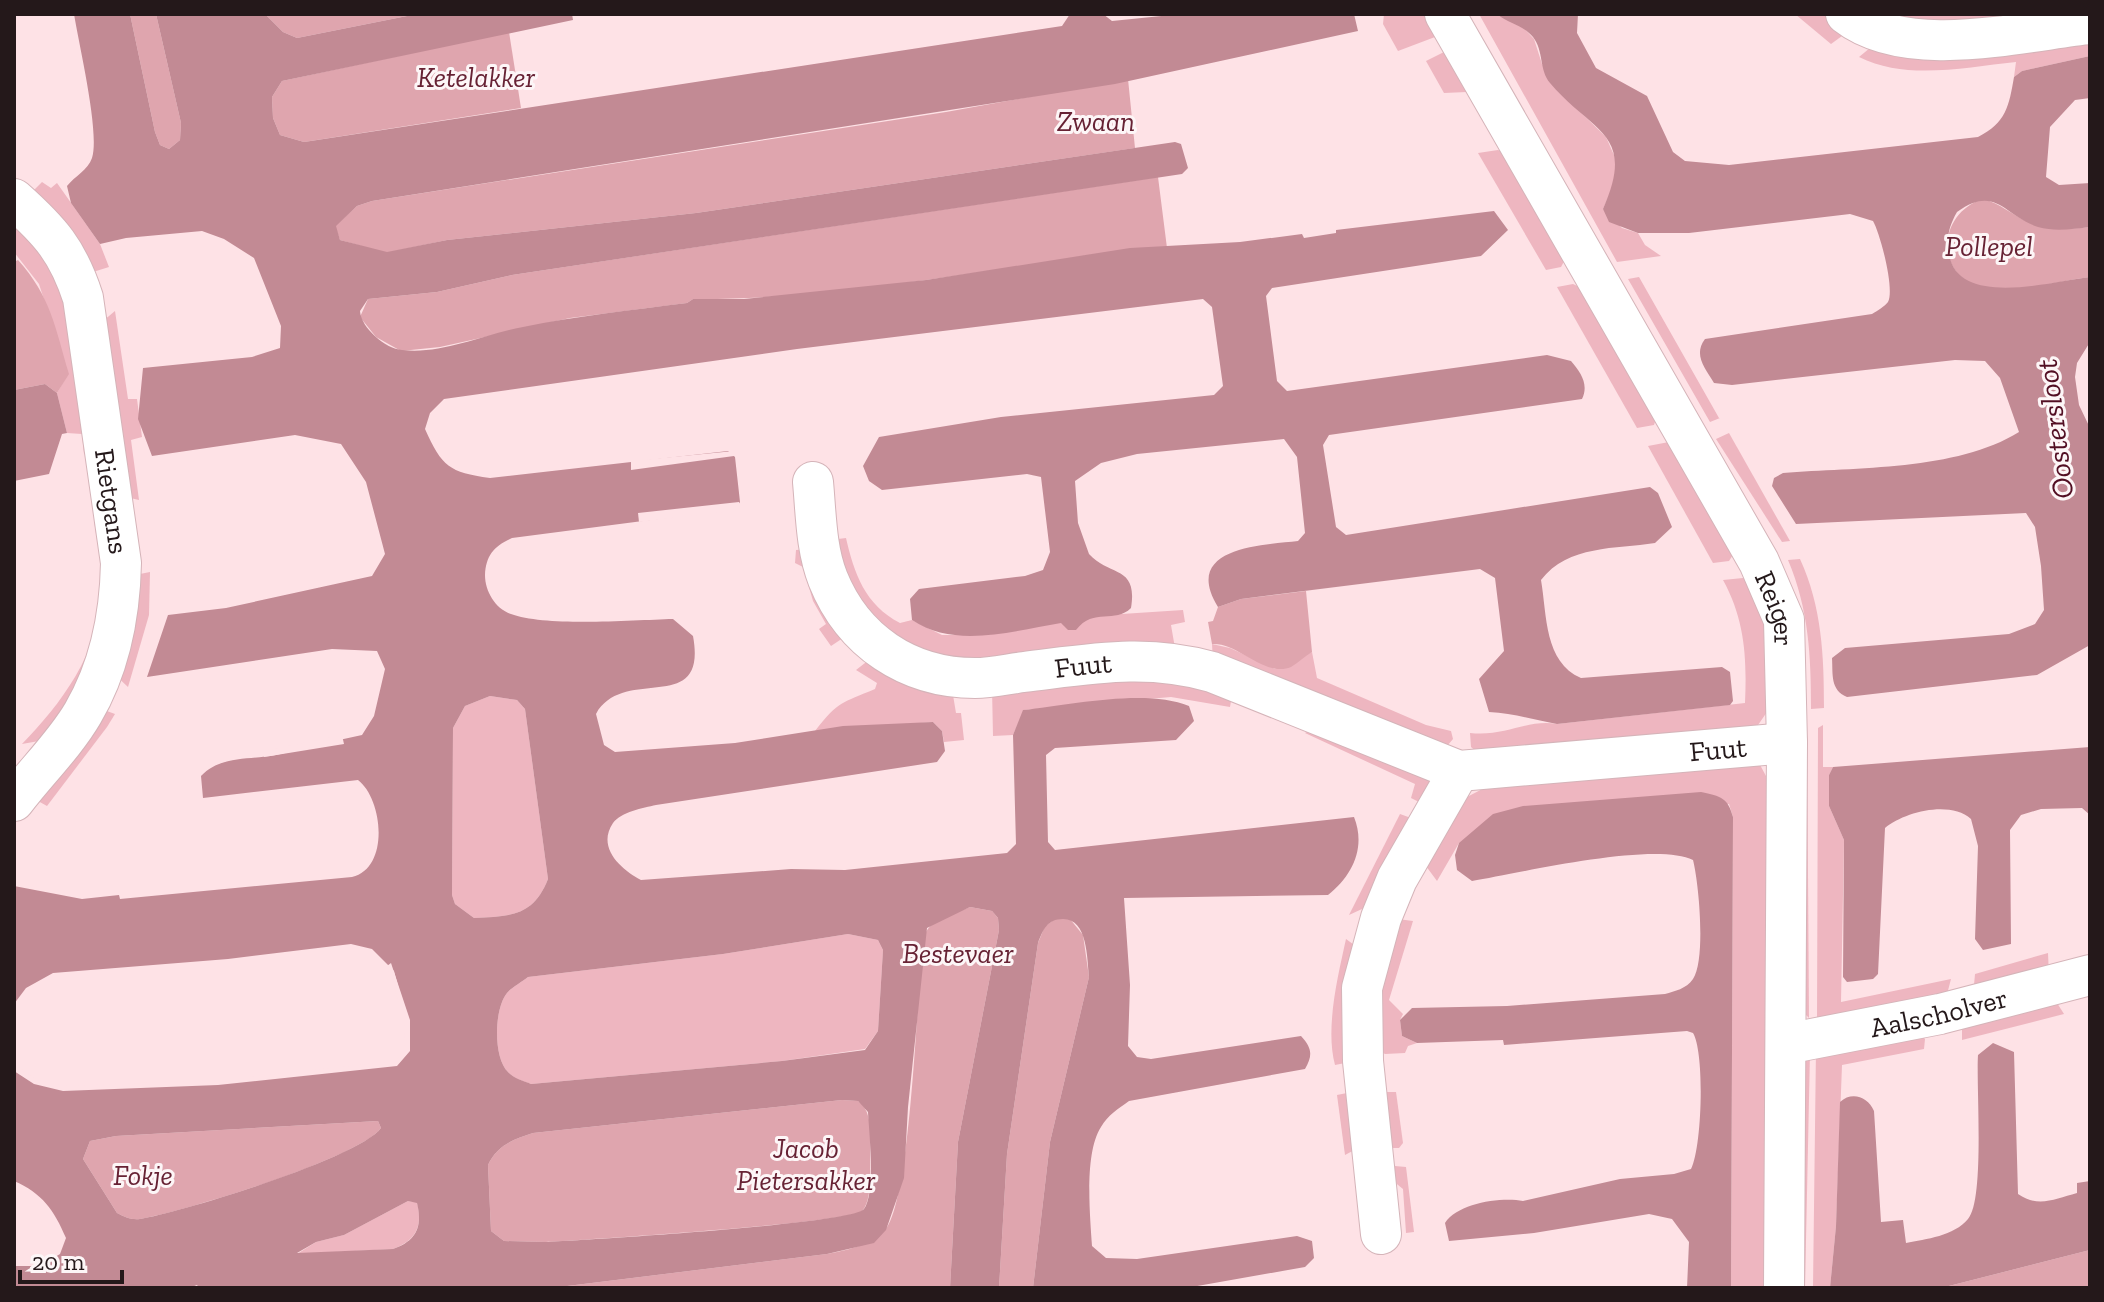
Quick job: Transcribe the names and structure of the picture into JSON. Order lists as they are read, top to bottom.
{
  "streets": {
    "street": [
      "Rietgans",
      "Reiger",
      "Fuut",
      "Aalscholver"
    ]
  },
  "crossings": [
    ["Reiger", "Fuut"],
    ["Reiger", "Aalscholver"]
  ],
  "water": ["Oostersloot"],
  "parks": [
    "Ketelakker",
    "Zwaan",
    "Pollepel",
    "Bestevaer",
    "Jacob Pietersakker",
    "Fokje"
  ],
  "scale_bar": "20 m"
}
